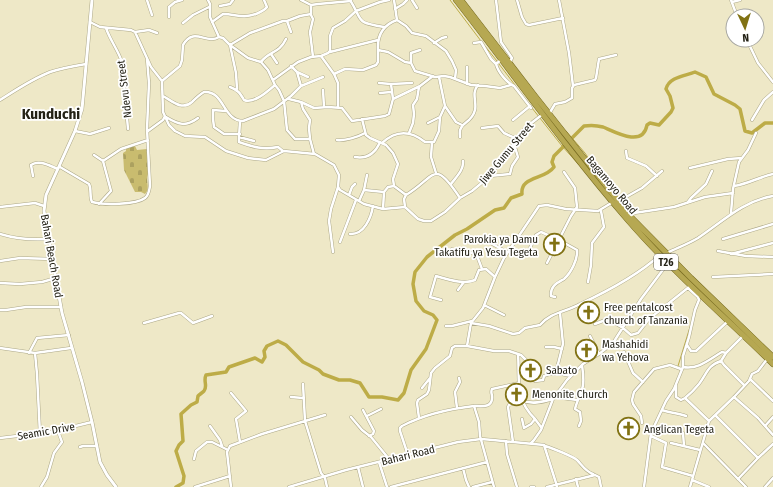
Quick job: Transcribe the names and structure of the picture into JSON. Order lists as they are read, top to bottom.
{
  "streets": {
    "highway": ["Bagamoyo Road", "T26"],
    "street": [
      "Ndevu Street",
      "Jiwe Gumu Street",
      "Bahari Beach Road",
      "Seamic Drive",
      "Bahari Road"
    ]
  },
  "crossings": [
    ["Jiwe Gumu Street", "Bagamoyo Road"],
    ["Bahari Beach Road", "Seamic Drive"]
  ],
  "districts": ["Kunduchi"],
  "places": {
    "church": [
      "Parokia ya Damu Takatifu ya Yesu Tegeta",
      "Free pentalcost church of Tanzania",
      "Mashahidi wa Yehova",
      "Sabato",
      "Menonite Church",
      "Anglican Tegeta"
    ]
  },
  "north": "bottom"
}
